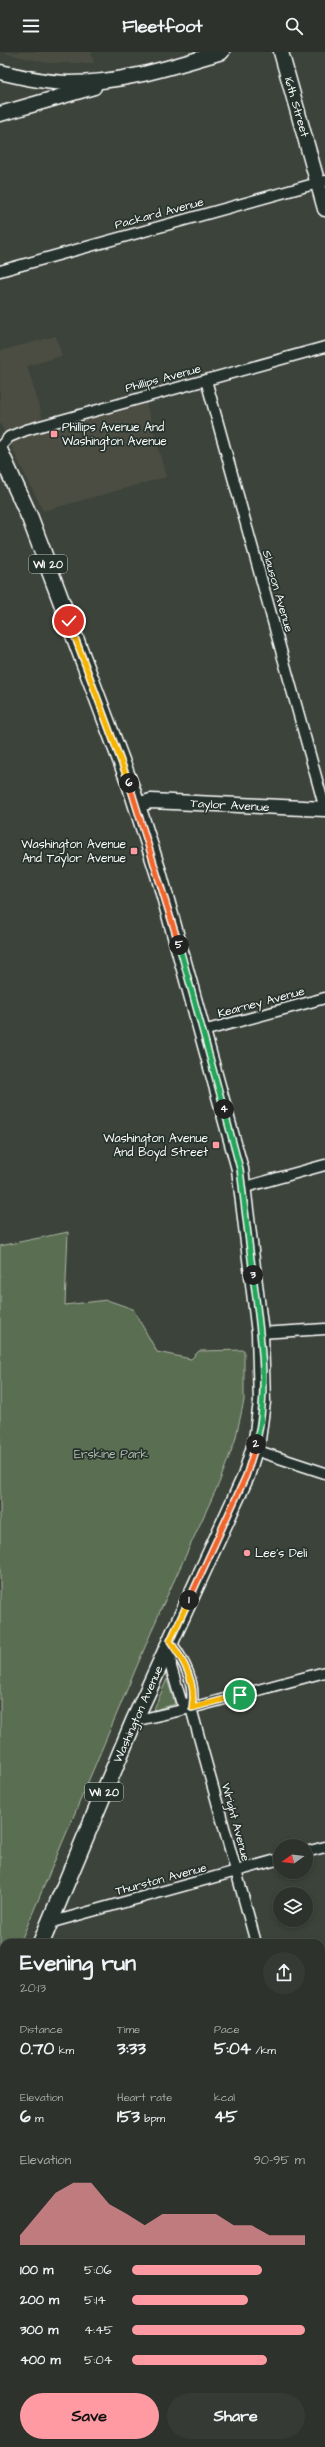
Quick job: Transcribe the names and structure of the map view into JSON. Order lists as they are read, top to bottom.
{
  "streets": {
    "main road": ["WI 20", "Washington Avenue"],
    "street": [
      "16th Street",
      "Packard Avenue",
      "Phillips Avenue",
      "Slauson Avenue",
      "Taylor Avenue",
      "Kearney Avenue",
      "Wright Avenue",
      "Thurston Avenue"
    ]
  },
  "crossings": [
    ["16th Street", "Packard Avenue"],
    ["Phillips Avenue", "Slauson Avenue"],
    ["Phillips Avenue", "Washington Avenue"],
    ["Slauson Avenue", "Taylor Avenue"],
    ["Taylor Avenue", "Washington Avenue"],
    ["Kearney Avenue", "Washington Avenue"],
    ["Washington Avenue", "Wright Avenue"],
    ["Washington Avenue", "Thurston Avenue"],
    ["Wright Avenue", "Thurston Avenue"]
  ],
  "parks": ["Erskine Park"],
  "places": {
    "transit": ["Phillips Avenue And Washington Avenue", "Washington Avenue And Taylor Avenue", "Washington Avenue And Boyd Street"],
    "other": ["Lee's Deli"]
  },
  "north": "left",
  "page": {
    "header": "Fleetfoot",
    "pins": [
      "6",
      "5",
      "4",
      "3",
      "2",
      "1"
    ],
    "heading": ["Evening run", "20:13"],
    "stats": [
      ["Distance", "0.70 km"],
      ["Time", "3:33"],
      ["Pace", "5:04 /km"],
      ["Elevation", "6 m"],
      ["Heart rate", "153 bpm"],
      ["kcal", "45"]
    ],
    "chart": ["Elevation", "90–95 m"],
    "list": [
      {
        "name": "100 m",
        "note": "5:06"
      },
      {
        "name": "200 m",
        "note": "5:14"
      },
      {
        "name": "300 m",
        "note": "4:45"
      },
      {
        "name": "400 m",
        "note": "5:04"
      }
    ],
    "buttons": ["Save", "Share"]
  }
}
